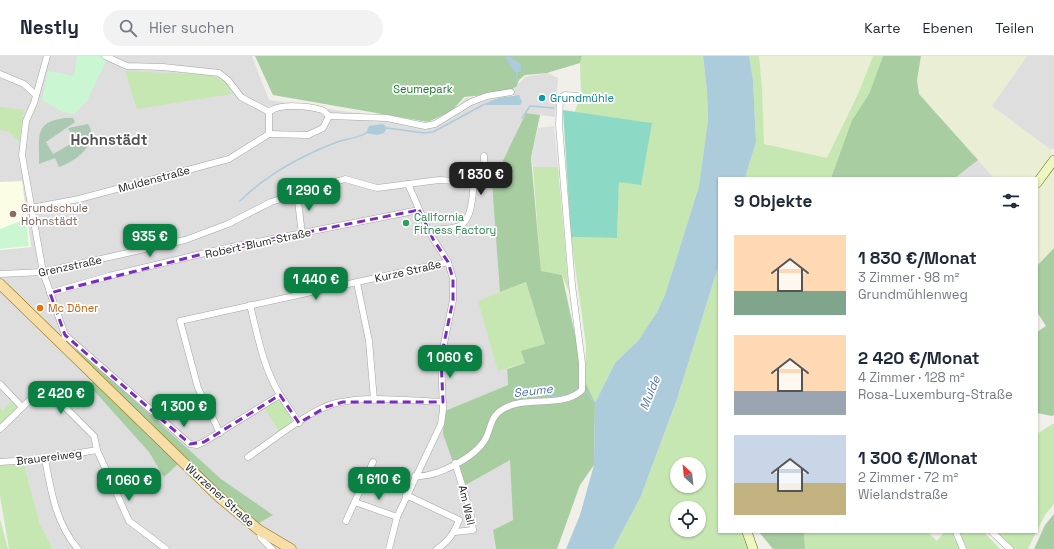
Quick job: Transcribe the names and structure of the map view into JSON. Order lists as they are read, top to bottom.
{
  "streets": {
    "main road": ["Wurzener Straße"],
    "street": [
      "Muldenstraße",
      "Robert-Blum-Straße",
      "Grenzstraße",
      "Kurze Straße",
      "Brauereiweg",
      "Am Wall"
    ]
  },
  "districts": ["Hohnstädt"],
  "water": ["Seume", "Mulde"],
  "parks": ["Seumepark"],
  "places": [
    "Grundmühle",
    "Grundschule Hohnstädt",
    "California Fitness Factory",
    "Mc Döner"
  ],
  "north": "top left",
  "page": {
    "header": "Nestly",
    "search": "Hier suchen",
    "nav": ["Karte", "Ebenen", "Teilen"],
    "price": [
      "1 830 €",
      "1 290 €",
      "935 €",
      "1 440 €",
      "1 060 €",
      "2 420 €",
      "1 300 €",
      "1 610 €",
      "1 060 €"
    ],
    "heading": "9 Objekte",
    "list": [
      {
        "name": "1 830 €/Monat",
        "note": "3 Zimmer · 98 m² · Grundmühlenweg"
      },
      {
        "name": "2 420 €/Monat",
        "note": "4 Zimmer · 128 m² · Rosa-Luxemburg-Straße"
      },
      {
        "name": "1 300 €/Monat",
        "note": "2 Zimmer · 72 m² · Wielandstraße"
      }
    ]
  }
}
